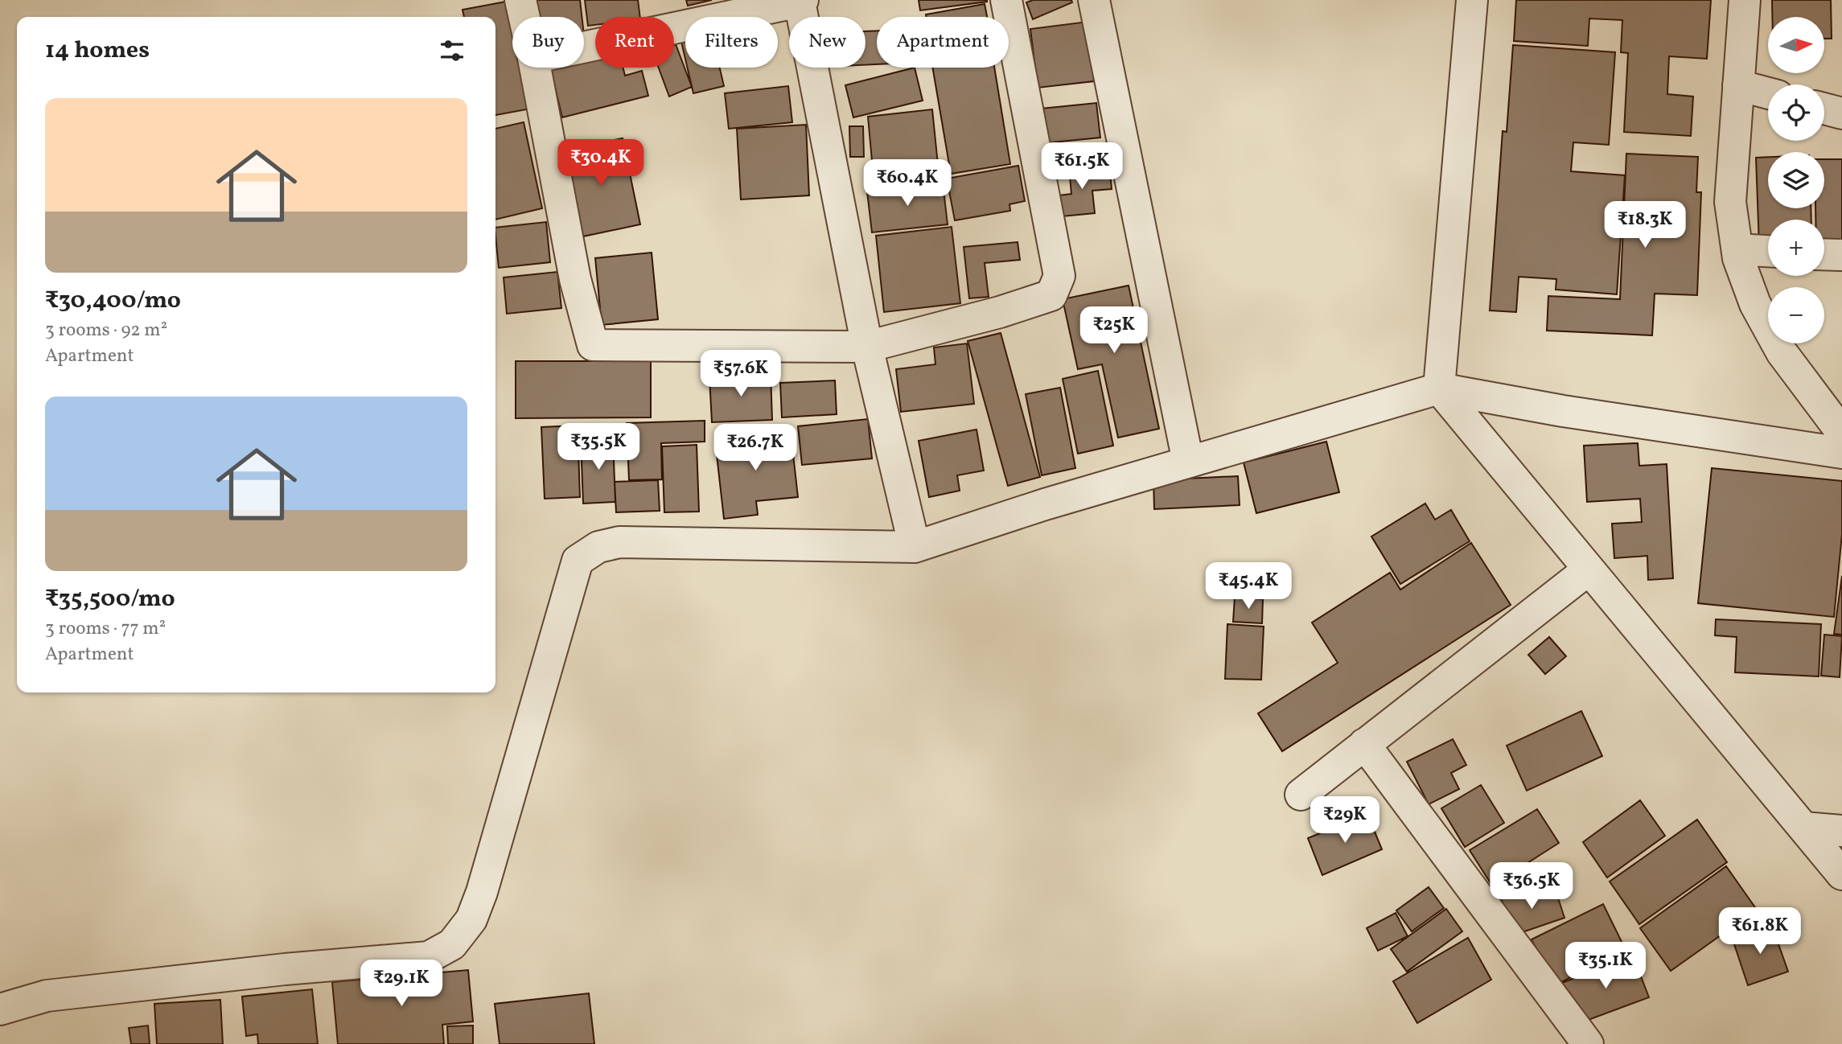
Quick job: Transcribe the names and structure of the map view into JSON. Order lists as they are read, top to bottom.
{
  "north": "right",
  "page": {
    "map_buttons": ["+", "−"],
    "chip": [
      "Buy",
      "Rent",
      "Filters",
      "New",
      "Apartment"
    ],
    "heading": "14 homes",
    "list": [
      {
        "name": "₹30,400/mo",
        "note": "3 rooms · 92 m² · Apartment"
      },
      {
        "name": "₹35,500/mo",
        "note": "3 rooms · 77 m² · Apartment"
      }
    ],
    "price": [
      "₹30.4K",
      "₹61.5K",
      "₹60.4K",
      "₹18.3K",
      "₹25K",
      "₹57.6K",
      "₹35.5K",
      "₹26.7K",
      "₹45.4K",
      "₹29K",
      "₹36.5K",
      "₹61.8K",
      "₹35.1K",
      "₹29.1K"
    ]
  }
}
